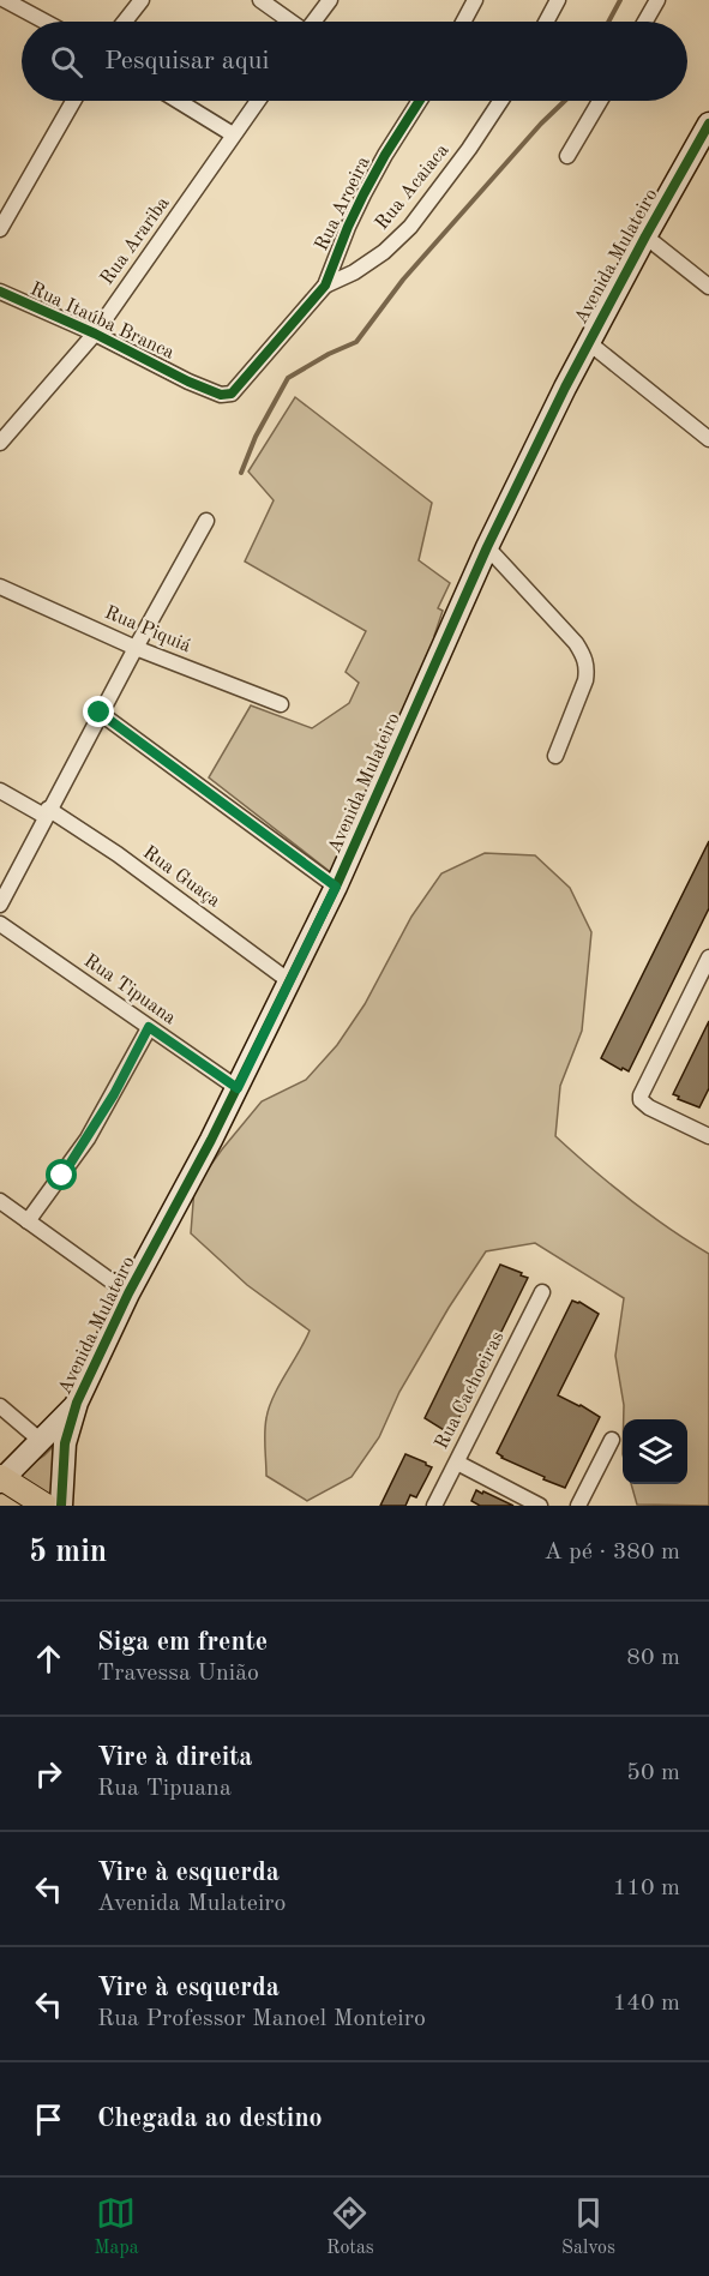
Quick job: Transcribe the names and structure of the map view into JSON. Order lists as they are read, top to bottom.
{
  "streets": {
    "street": [
      "Rua Acaiaca",
      "Rua Aroeira",
      "Rua Arariba",
      "Avenida Mulateiro",
      "Rua Itaúba Branca",
      "Rua Piquiá",
      "Rua Guaça",
      "Rua Tipuana",
      "Rua Cachoeiras"
    ]
  },
  "crossings": [
    ["Rua Acaiaca", "Rua Aroeira"],
    ["Rua Aroeira", "Rua Itaúba Branca"],
    ["Rua Arariba", "Rua Itaúba Branca"],
    ["Avenida Mulateiro", "Rua Guaça"],
    ["Avenida Mulateiro", "Rua Tipuana"]
  ],
  "page": {
    "search": "Pesquisar aqui",
    "heading": ["5 min", "A pé · 380 m"],
    "list": [
      ["Siga em frente", "Travessa União", "80 m"],
      ["Vire à direita", "Rua Tipuana", "50 m"],
      ["Vire à esquerda", "Avenida Mulateiro", "110 m"],
      ["Vire à esquerda", "Rua Professor Manoel Monteiro", "140 m"],
      "Chegada ao destino"
    ],
    "nav": ["Mapa", "Rotas", "Salvos"]
  }
}
